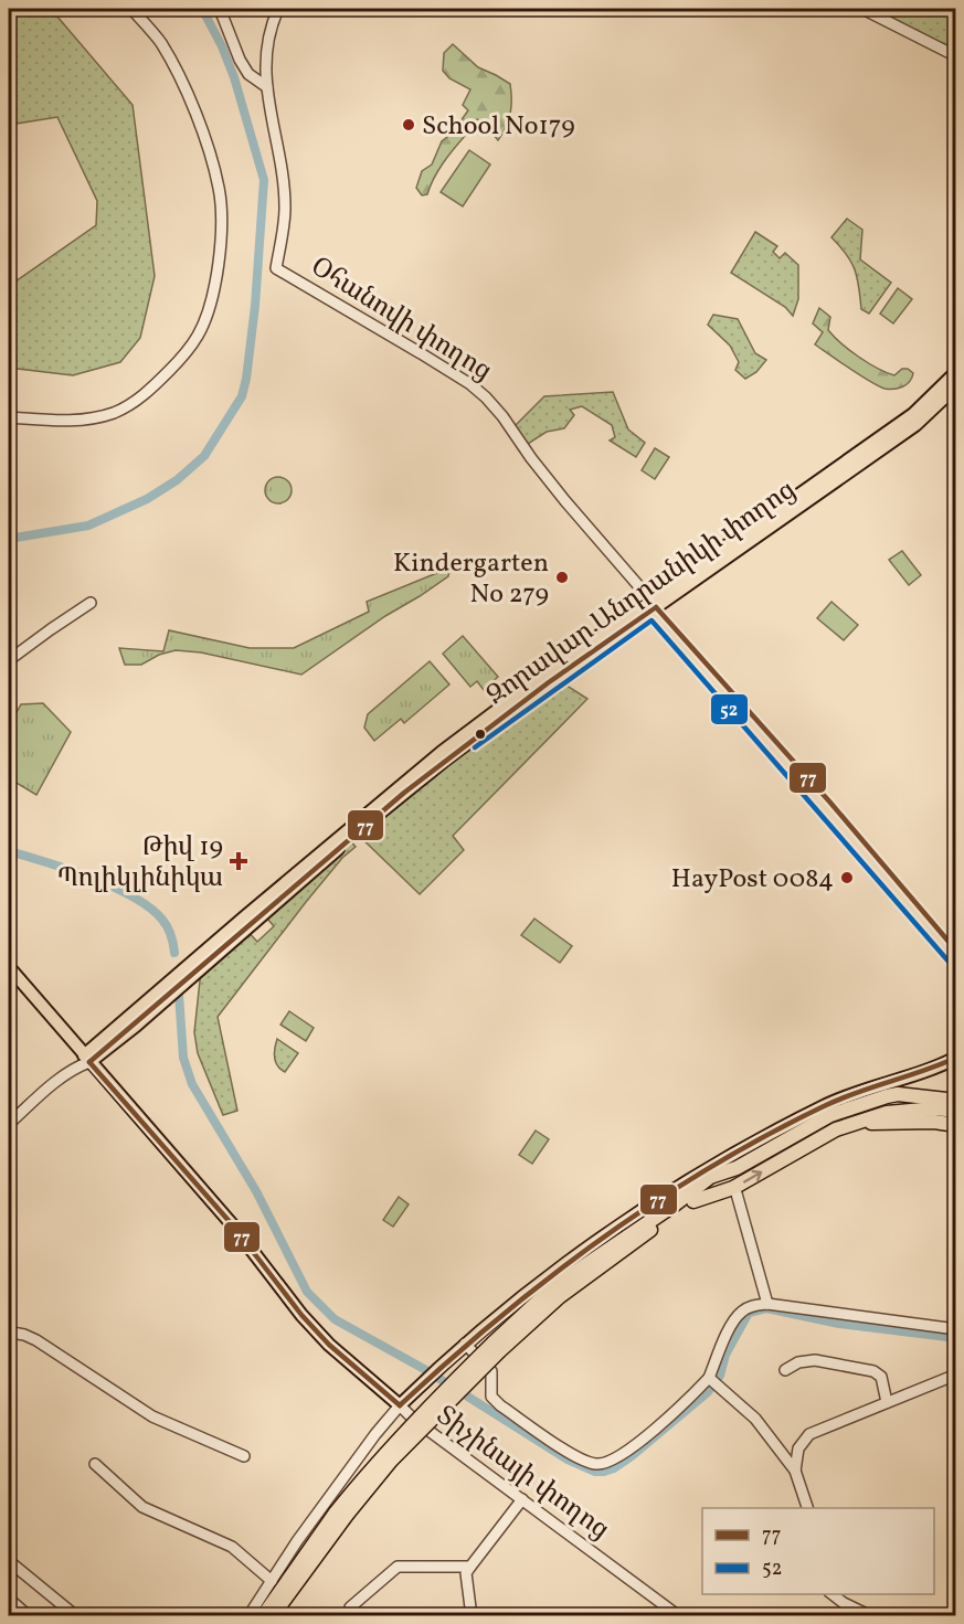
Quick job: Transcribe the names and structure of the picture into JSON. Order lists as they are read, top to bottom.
{
  "streets": {
    "main road": ["Օհանովի փողոց", "Զորավար Անդրանիկի փողոց", "Տիչինայի փողոց"]
  },
  "crossings": [
    ["Օհանովի փողոց", "Զորավար Անդրանիկի փողոց"],
    ["Զորավար Անդրանիկի փողոց", "Տիչինայի փողոց"]
  ],
  "places": {
    "other": ["School No179", "Kindergarten No 279", "HayPost 0084"],
    "health": ["Թիվ 19 Պոլիկլինիկա"]
  },
  "lines": ["transit line 77", "transit line 52"],
  "legend": ["77", "52"]
}
